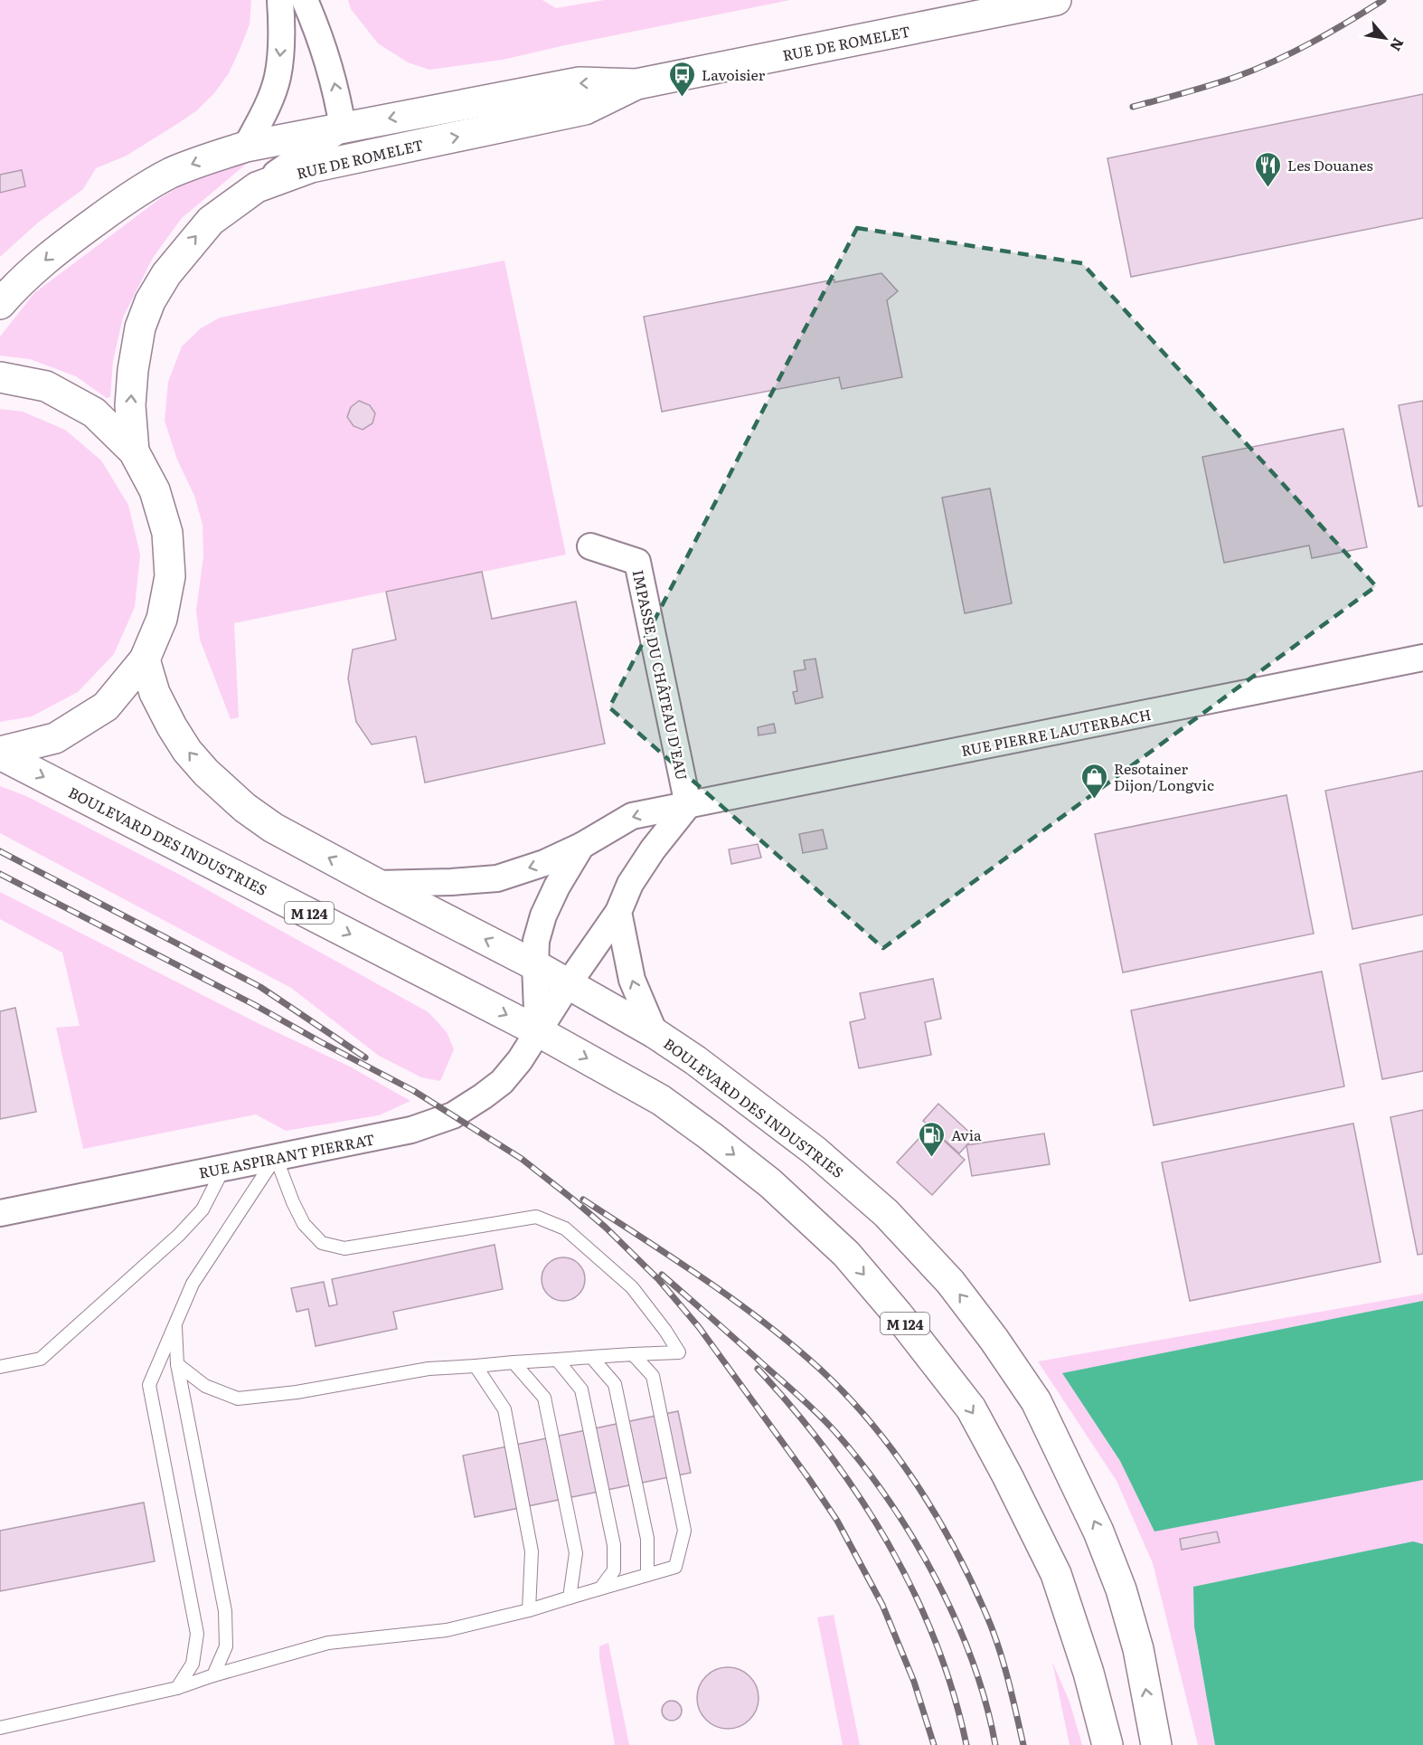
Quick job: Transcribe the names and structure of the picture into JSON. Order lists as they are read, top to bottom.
{
  "streets": {
    "main road": ["RUE DE ROMELET", "BOULEVARD DES INDUSTRIES", "M 124"],
    "street": ["IMPASSE DU CHÂTEAU D'EAU", "RUE PIERRE LAUTERBACH", "RUE ASPIRANT PIERRAT"]
  },
  "crossings": [
    ["IMPASSE DU CHÂTEAU D'EAU", "RUE PIERRE LAUTERBACH"],
    ["RUE PIERRE LAUTERBACH", "BOULEVARD DES INDUSTRIES"],
    ["BOULEVARD DES INDUSTRIES", "RUE ASPIRANT PIERRAT"]
  ],
  "places": {
    "bus stop": ["Lavoisier"],
    "restaurant": ["Les Douanes"],
    "shop": ["Resotainer Dijon/Longvic"],
    "fuel station": ["Avia"]
  },
  "north": "bottom right"
}
